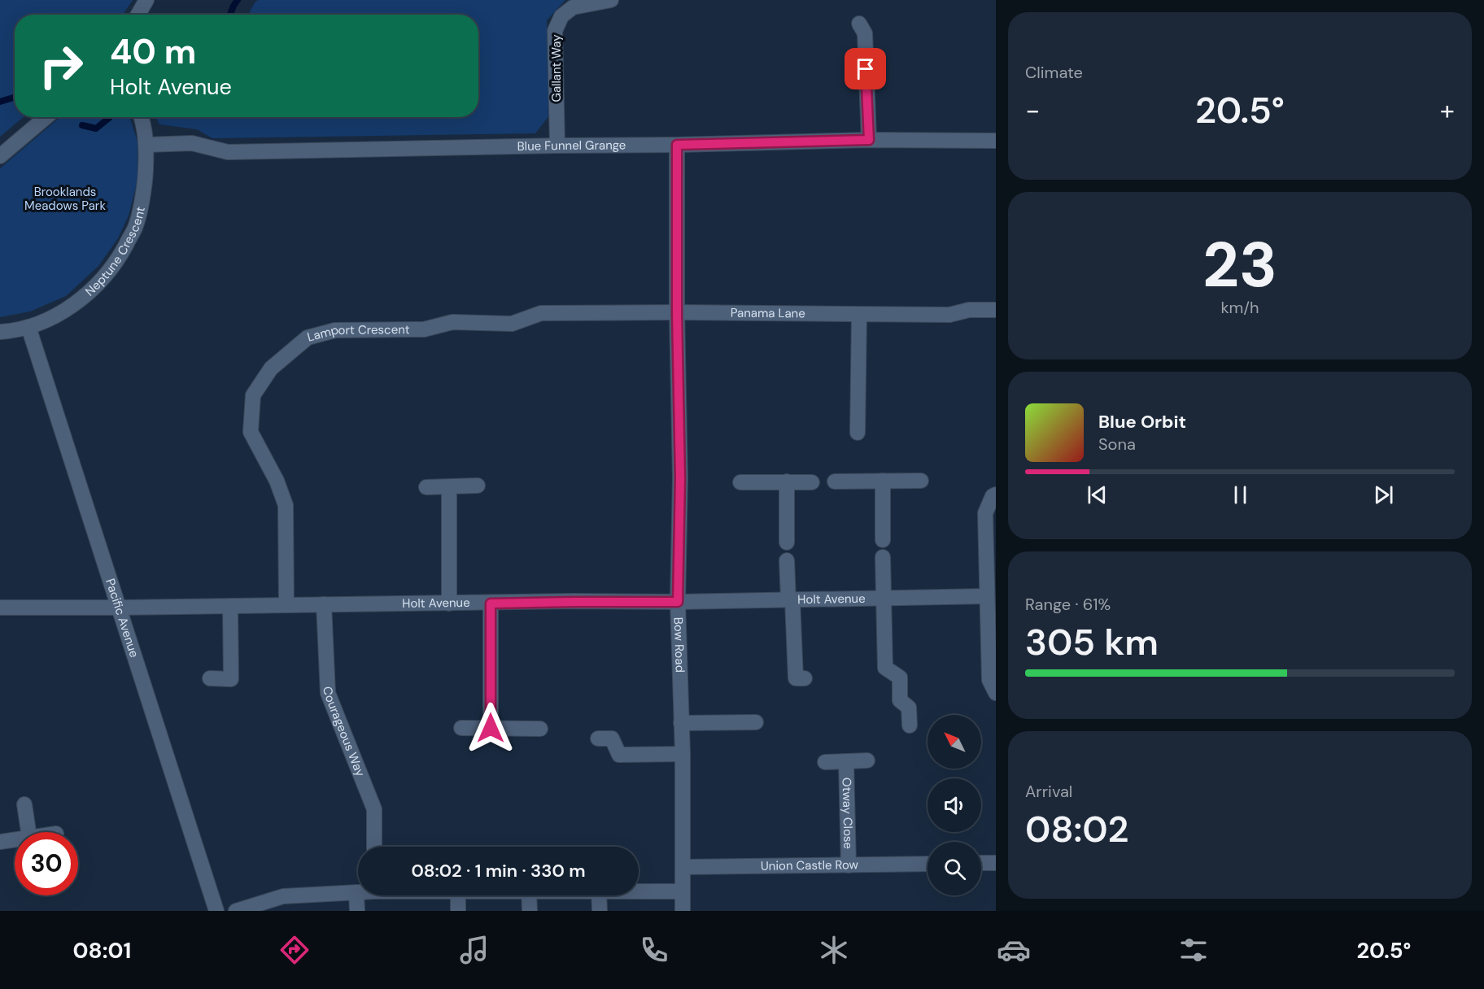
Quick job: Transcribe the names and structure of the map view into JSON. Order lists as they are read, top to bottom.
{
  "streets": {
    "street": [
      "Gallant Way",
      "Blue Funnel Grange",
      "Neptune Crescent",
      "Panama Lane",
      "Lamport Crescent",
      "Holt Avenue",
      "Pacific Avenue",
      "Bow Road",
      "Courageous Way",
      "Otway Close",
      "Union Castle Row"
    ]
  },
  "crossings": [
    ["Gallant Way", "Blue Funnel Grange"],
    ["Blue Funnel Grange", "Neptune Crescent"],
    ["Blue Funnel Grange", "Bow Road"],
    ["Neptune Crescent", "Pacific Avenue"],
    ["Panama Lane", "Lamport Crescent"],
    ["Panama Lane", "Bow Road"],
    ["Lamport Crescent", "Holt Avenue"],
    ["Lamport Crescent", "Bow Road"],
    ["Holt Avenue", "Pacific Avenue"],
    ["Holt Avenue", "Bow Road"],
    ["Holt Avenue", "Courageous Way"],
    ["Bow Road", "Union Castle Row"],
    ["Otway Close", "Union Castle Row"]
  ],
  "parks": ["Brooklands Meadows Park"],
  "north": "top left",
  "page": {
    "tile": [
      "Climate",
      ["23", "km/h"],
      ["Range · 61%", "305 km"],
      ["Arrival", "08:02"]
    ],
    "turn": ["40 m", "Holt Avenue"],
    "heat": ["−", "20.5°", "+"],
    "song": ["Blue Orbit", "Sona"],
    "limit": "30",
    "trip": "08:02 · 1 min · 330 m",
    "tabs": ["08:01", "20.5°"]
  }
}
